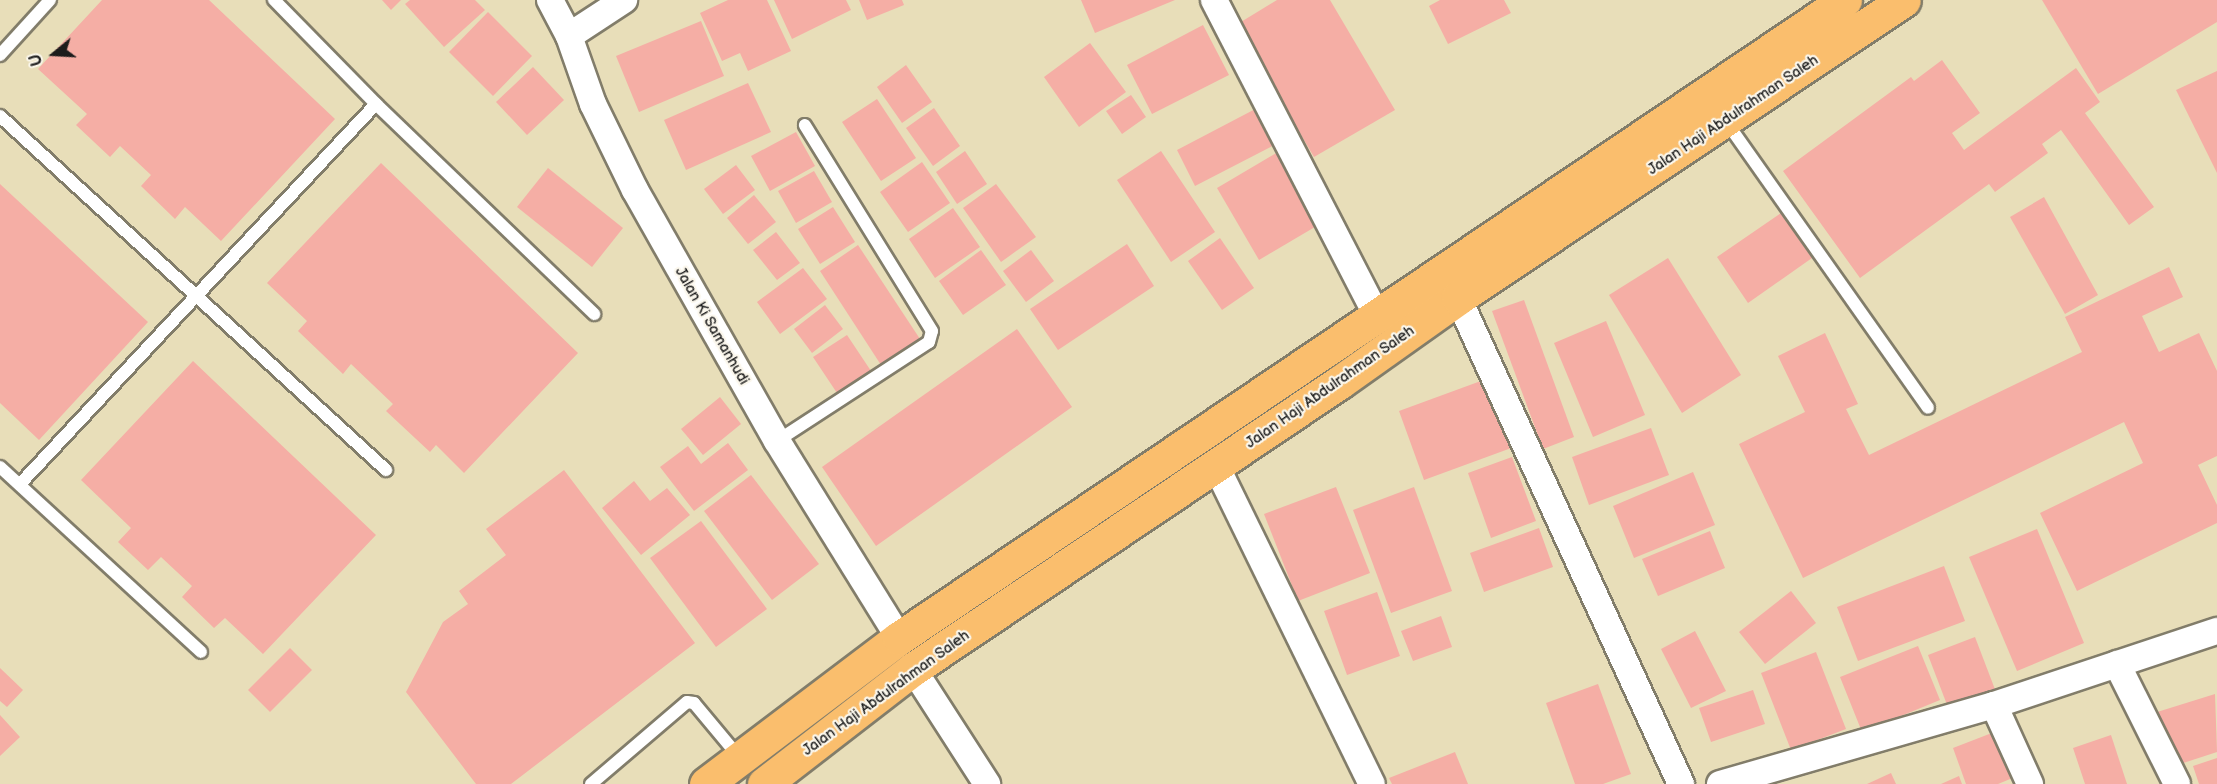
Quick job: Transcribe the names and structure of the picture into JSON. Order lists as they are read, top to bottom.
{
  "streets": {
    "highway": ["Jalan Haji Abdulrahman Saleh"],
    "street": ["Jalan Ki Samanhudi"]
  },
  "crossings": [
    ["Jalan Haji Abdulrahman Saleh", "Jalan Ki Samanhudi"]
  ],
  "north": "left"
}
